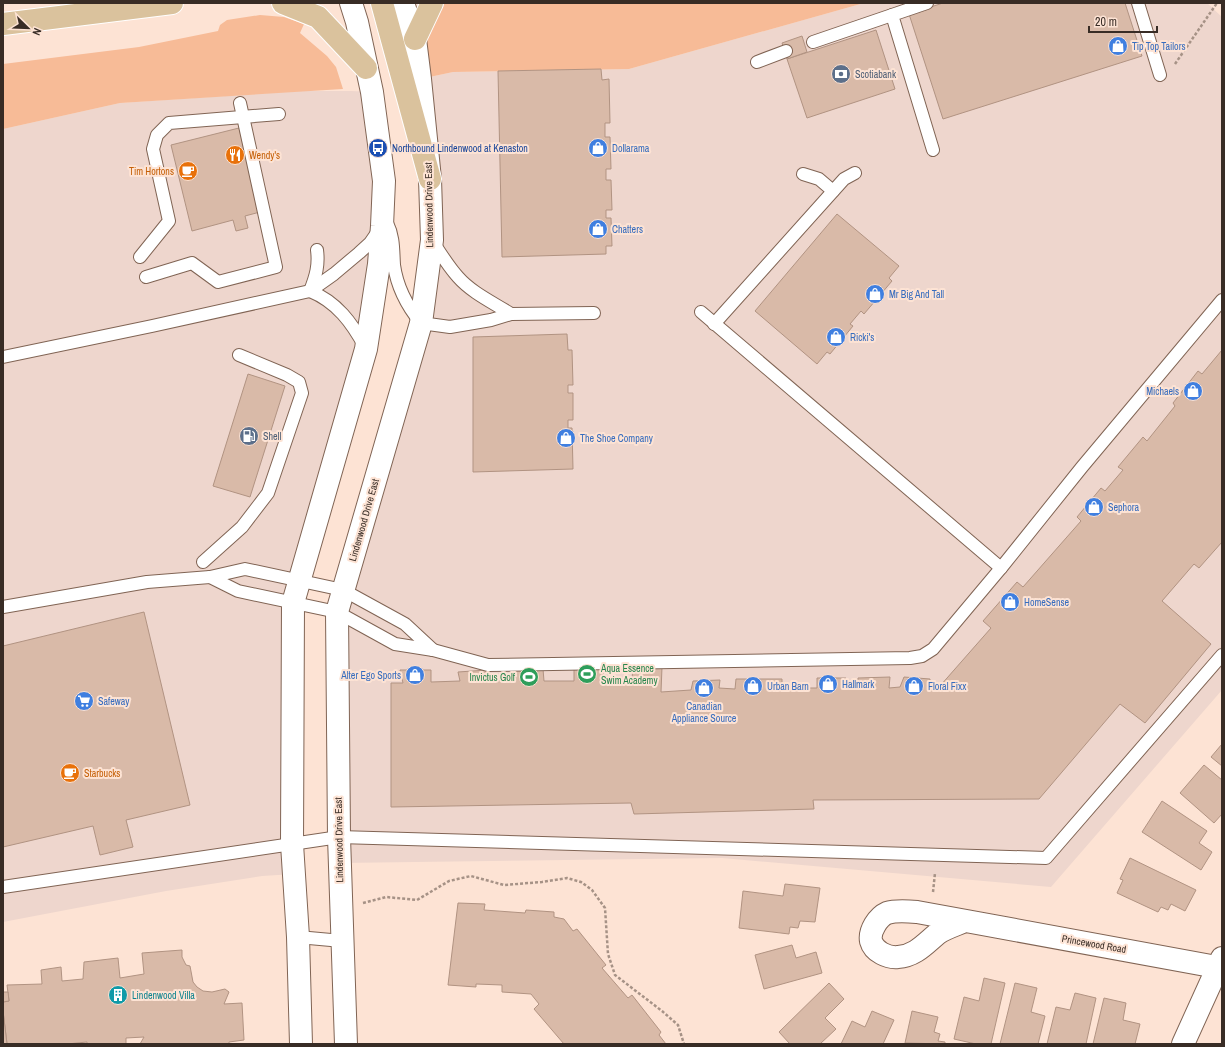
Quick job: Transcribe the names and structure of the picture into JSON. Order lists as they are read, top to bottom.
{
  "streets": {
    "street": ["Lindenwood Drive East", "Princewood Road"]
  },
  "places": {
    "shop": [
      "Tip Top Tailors",
      "Dollarama",
      "Chatters",
      "Mr Big And Tall",
      "Ricki's",
      "Michaels",
      "The Shoe Company",
      "Sephora",
      "HomeSense",
      "Alter Ego Sports",
      "Hallmark",
      "Urban Barn",
      "Floral Fixx",
      "Canadian Appliance Source"
    ],
    "bank": ["Scotiabank"],
    "bus stop": ["Northbound Lindenwood at Kenaston"],
    "restaurant": ["Wendy's"],
    "cafe": ["Tim Hortons", "Starbucks"],
    "fuel station": ["Shell"],
    "sports": ["Aqua Essence Swim Academy", "Invictus Golf"],
    "supermarket": ["Safeway"],
    "building": ["Lindenwood Villa"]
  },
  "scale_bar": "20 m",
  "north": "bottom right"
}
